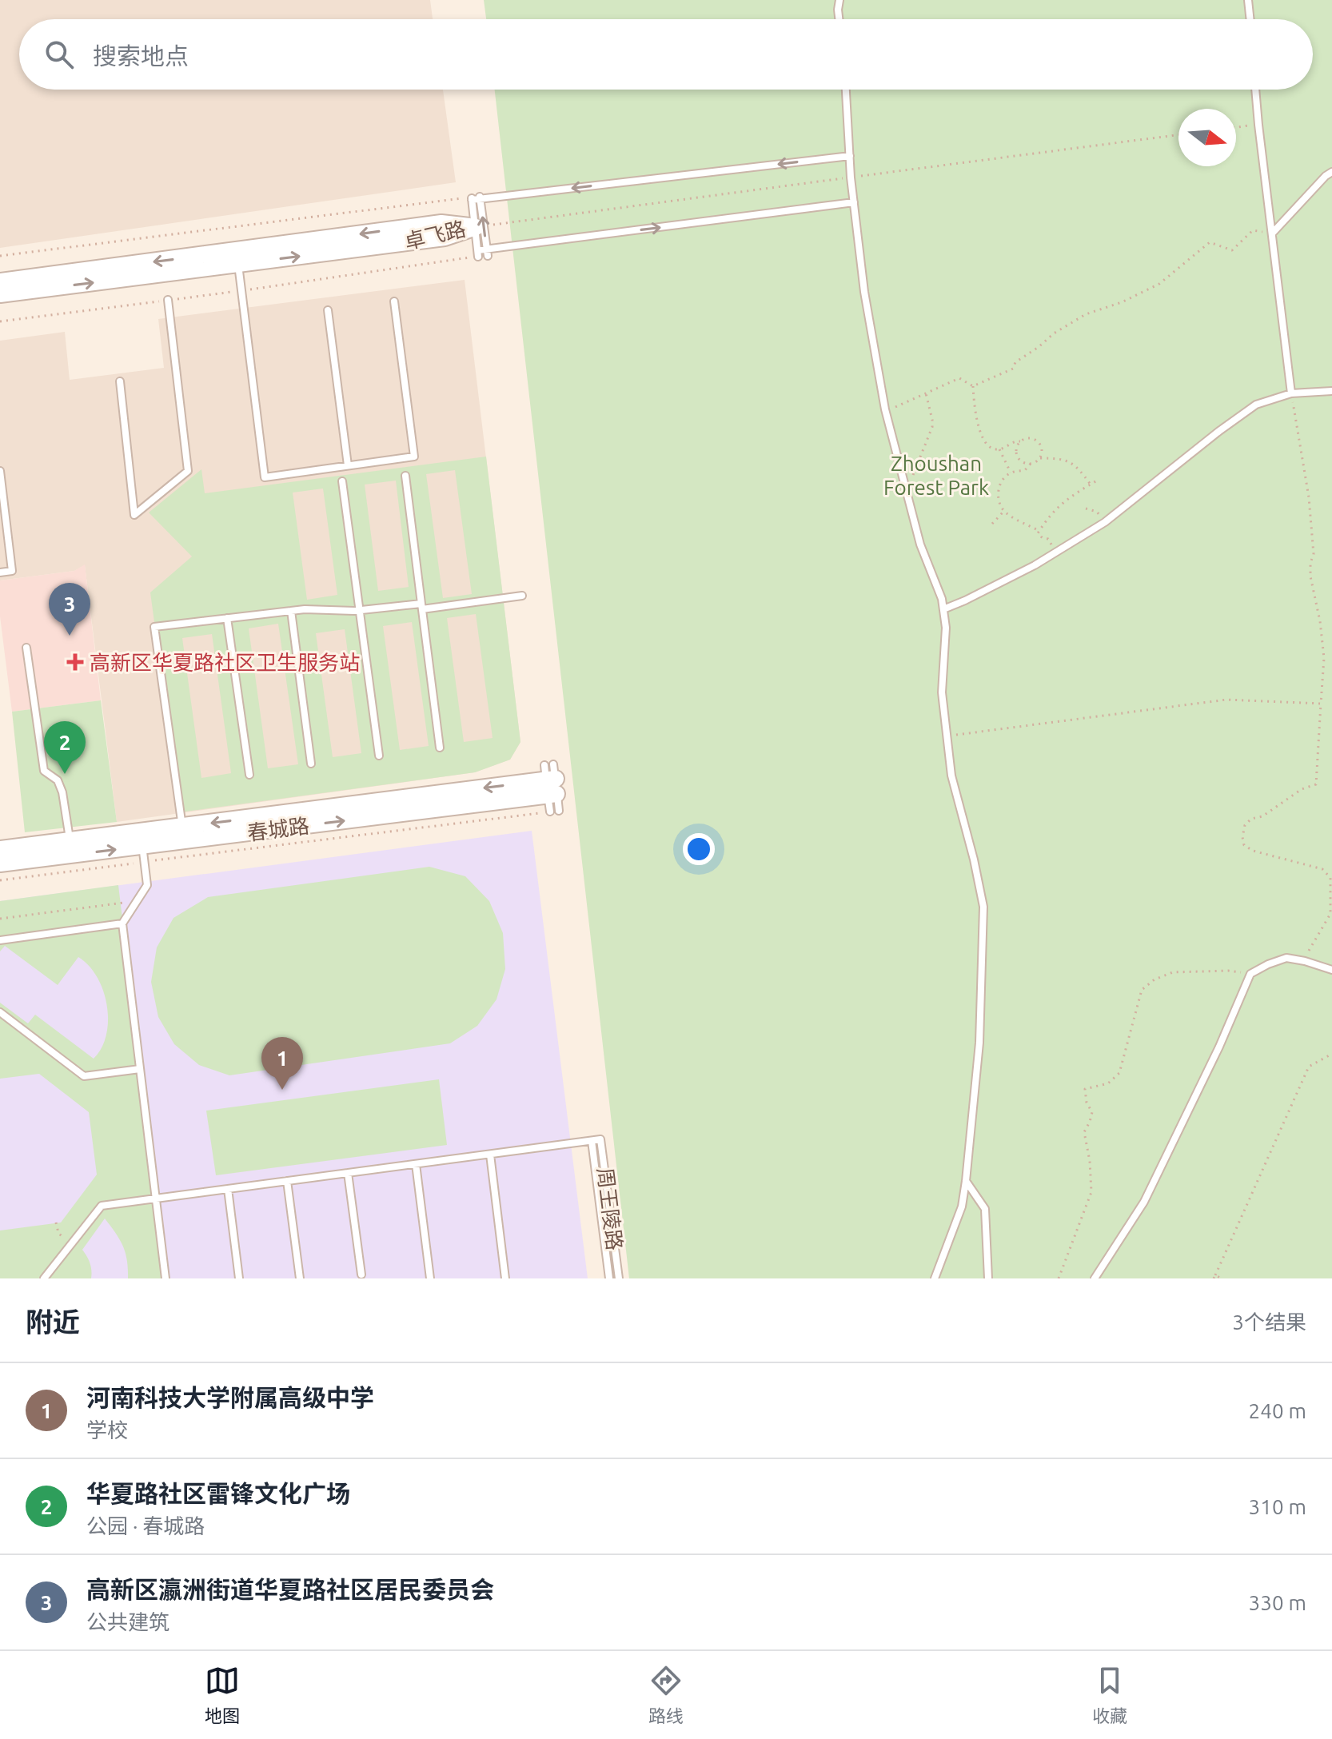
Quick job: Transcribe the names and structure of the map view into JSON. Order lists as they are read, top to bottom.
{
  "streets": {
    "street": ["卓飞路", "春城路"],
    "lane": ["周王陵路"]
  },
  "parks": ["Zhoushan Forest Park"],
  "places": {
    "health": ["高新区华夏路社区卫生服务站"]
  },
  "north": "right",
  "page": {
    "search": "搜索地点",
    "pins": ["3", "2", "1"],
    "heading": ["附近", "3个结果"],
    "list": [
      {
        "mark": "1",
        "name": "河南科技大学附属高级中学",
        "note": "学校",
        "value": "240 m"
      },
      {
        "mark": "2",
        "name": "华夏路社区雷锋文化广场",
        "note": "公园 · 春城路",
        "value": "310 m"
      },
      {
        "mark": "3",
        "name": "高新区瀛洲街道华夏路社区居民委员会",
        "note": "公共建筑",
        "value": "330 m"
      }
    ],
    "nav": ["地图", "路线", "收藏"]
  }
}
